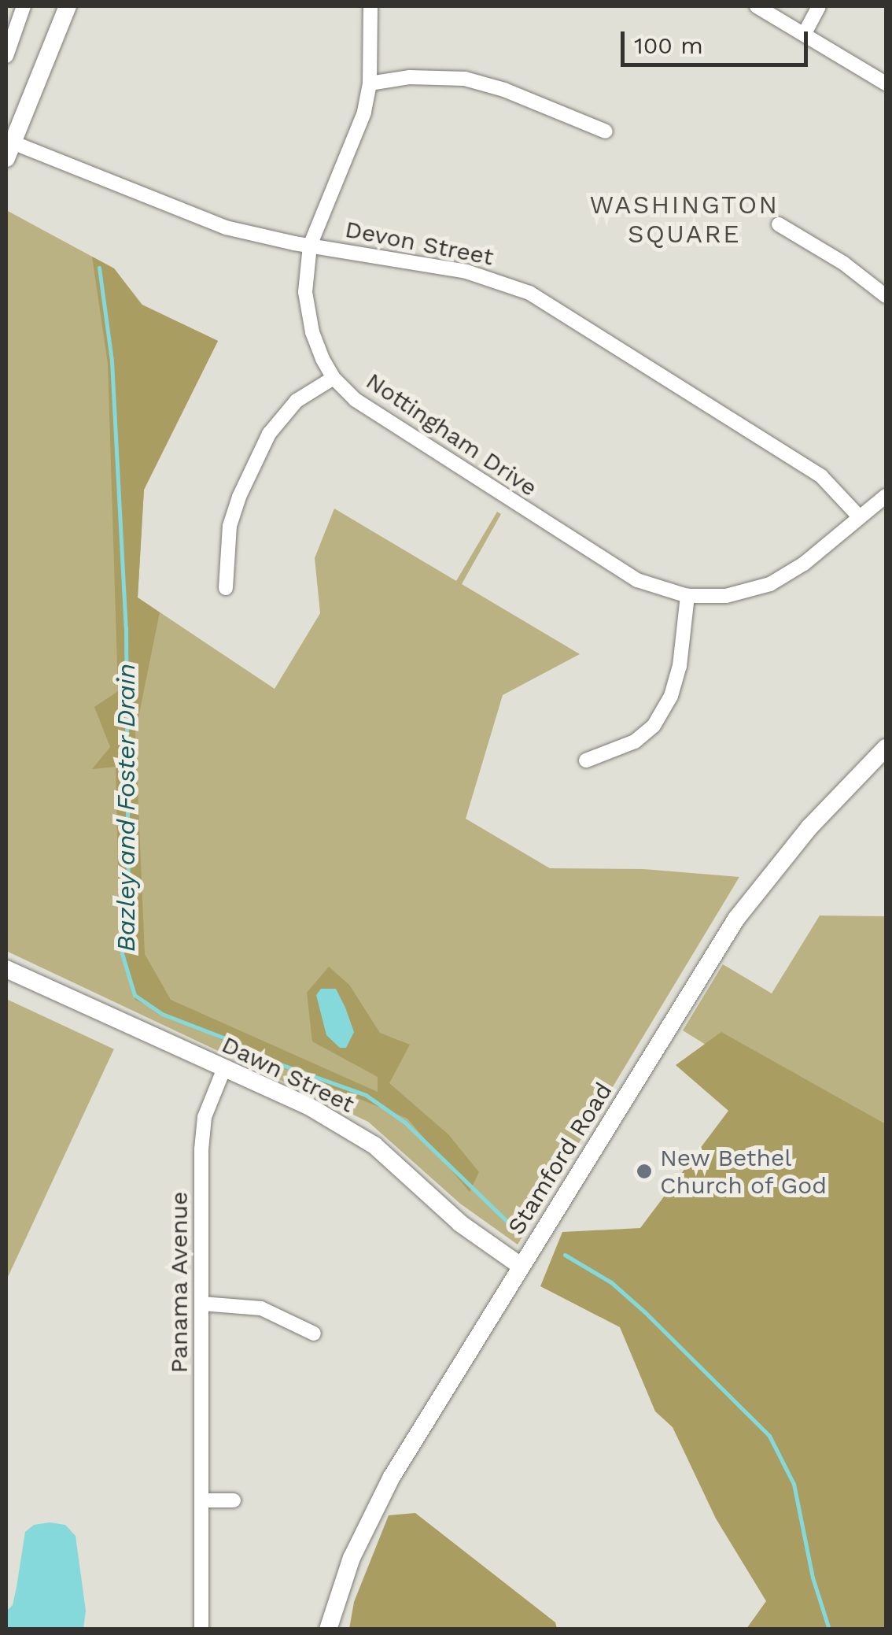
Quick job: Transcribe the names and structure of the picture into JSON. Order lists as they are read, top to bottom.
{
  "streets": {
    "street": [
      "Devon Street",
      "Nottingham Drive",
      "Dawn Street",
      "Stamford Road",
      "Panama Avenue"
    ]
  },
  "crossings": [
    ["Devon Street", "Nottingham Drive"],
    ["Dawn Street", "Stamford Road"],
    ["Dawn Street", "Panama Avenue"]
  ],
  "districts": ["WASHINGTON SQUARE"],
  "water": ["Bazley and Foster Drain"],
  "places": ["New Bethel Church of God"],
  "scale_bar": "100 m"
}
